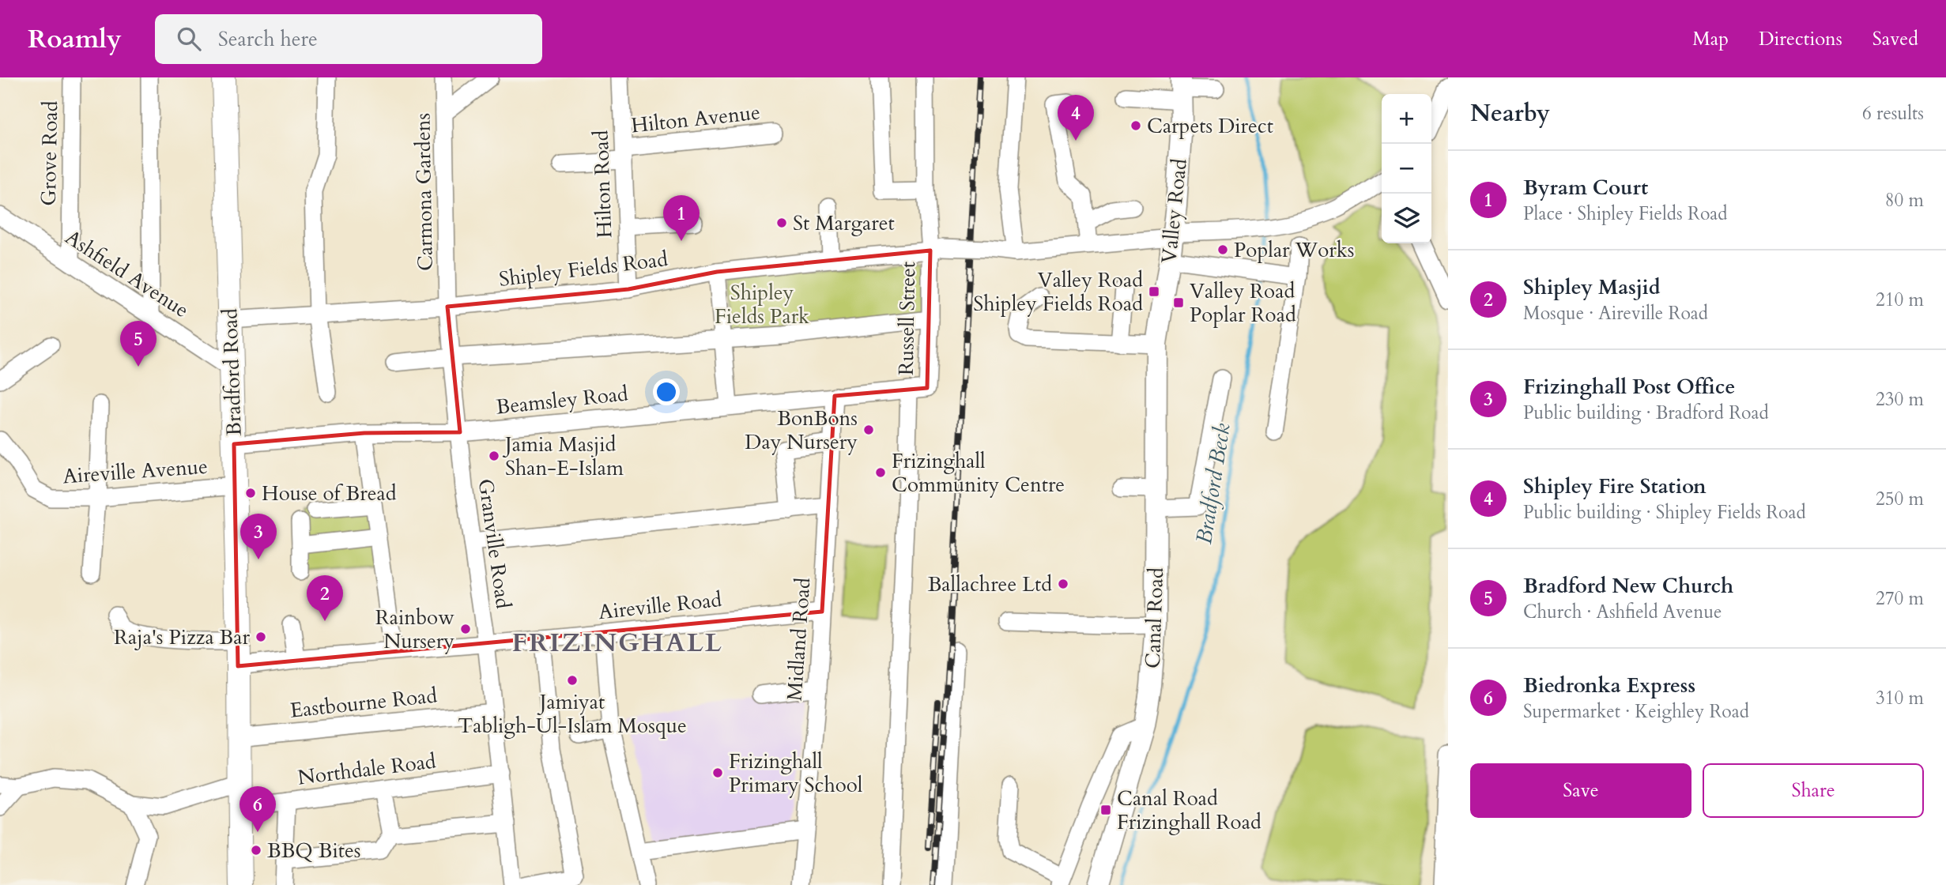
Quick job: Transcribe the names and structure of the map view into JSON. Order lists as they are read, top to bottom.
{
  "streets": {
    "highway": ["Bradford Road"],
    "main road": ["Valley Road", "Canal Road"],
    "street": [
      "Hilton Avenue",
      "Grove Road",
      "Hilton Road",
      "Carmona Gardens",
      "Shipley Fields Road",
      "Ashfield Avenue",
      "Russell Street",
      "Beamsley Road",
      "Aireville Avenue",
      "Granville Road",
      "Aireville Road",
      "Midland Road",
      "Eastbourne Road",
      "Northdale Road"
    ]
  },
  "crossings": [
    ["Hilton Avenue", "Hilton Road"],
    ["Grove Road", "Ashfield Avenue"],
    ["Hilton Road", "Shipley Fields Road"],
    ["Carmona Gardens", "Shipley Fields Road"],
    ["Carmona Gardens", "Granville Road"],
    ["Valley Road", "Shipley Fields Road"],
    ["Valley Road", "Canal Road"],
    ["Shipley Fields Road", "Russell Street"],
    ["Shipley Fields Road", "Bradford Road"],
    ["Shipley Fields Road", "Granville Road"],
    ["Ashfield Avenue", "Bradford Road"],
    ["Russell Street", "Beamsley Road"],
    ["Bradford Road", "Beamsley Road"],
    ["Bradford Road", "Aireville Avenue"],
    ["Bradford Road", "Aireville Road"],
    ["Bradford Road", "Eastbourne Road"],
    ["Bradford Road", "Northdale Road"],
    ["Beamsley Road", "Granville Road"],
    ["Beamsley Road", "Midland Road"],
    ["Granville Road", "Aireville Road"],
    ["Granville Road", "Eastbourne Road"],
    ["Granville Road", "Northdale Road"],
    ["Aireville Road", "Midland Road"]
  ],
  "districts": ["FRIZINGHALL"],
  "water": ["Bradford Beck"],
  "parks": ["Shipley Fields Park"],
  "places": {
    "other": [
      "Carpets Direct",
      "St Margaret",
      "Poplar Works",
      "BonBons Day Nursery",
      "Jamia Masjid Shan-E-Islam",
      "Frizinghall Community Centre",
      "House of Bread",
      "Ballachree Ltd",
      "Rainbow Nursery",
      "Raja's Pizza Bar",
      "Jamiyat Tabligh-Ul-Islam Mosque",
      "Frizinghall Primary School",
      "BBQ Bites"
    ],
    "transit": ["Valley Road Shipley Fields Road", "Valley Road Poplar Road", "Canal Road Frizinghall Road"]
  },
  "page": {
    "header": "Roamly",
    "search": "Search here",
    "nav": ["Map", "Directions", "Saved"],
    "heading": ["Nearby", "6 results"],
    "map_buttons": ["+", "−"],
    "pins": [
      "4",
      "1",
      "5",
      "3",
      "2",
      "6"
    ],
    "list": [
      {
        "mark": "1",
        "name": "Byram Court",
        "note": "Place · Shipley Fields Road",
        "value": "80 m"
      },
      {
        "mark": "2",
        "name": "Shipley Masjid",
        "note": "Mosque · Aireville Road",
        "value": "210 m"
      },
      {
        "mark": "3",
        "name": "Frizinghall Post Office",
        "note": "Public building · Bradford Road",
        "value": "230 m"
      },
      {
        "mark": "4",
        "name": "Shipley Fire Station",
        "note": "Public building · Shipley Fields Road",
        "value": "250 m"
      },
      {
        "mark": "5",
        "name": "Bradford New Church",
        "note": "Church · Ashfield Avenue",
        "value": "270 m"
      },
      {
        "mark": "6",
        "name": "Biedronka Express",
        "note": "Supermarket · Keighley Road",
        "value": "310 m"
      }
    ],
    "buttons": ["Save", "Share"]
  }
}
